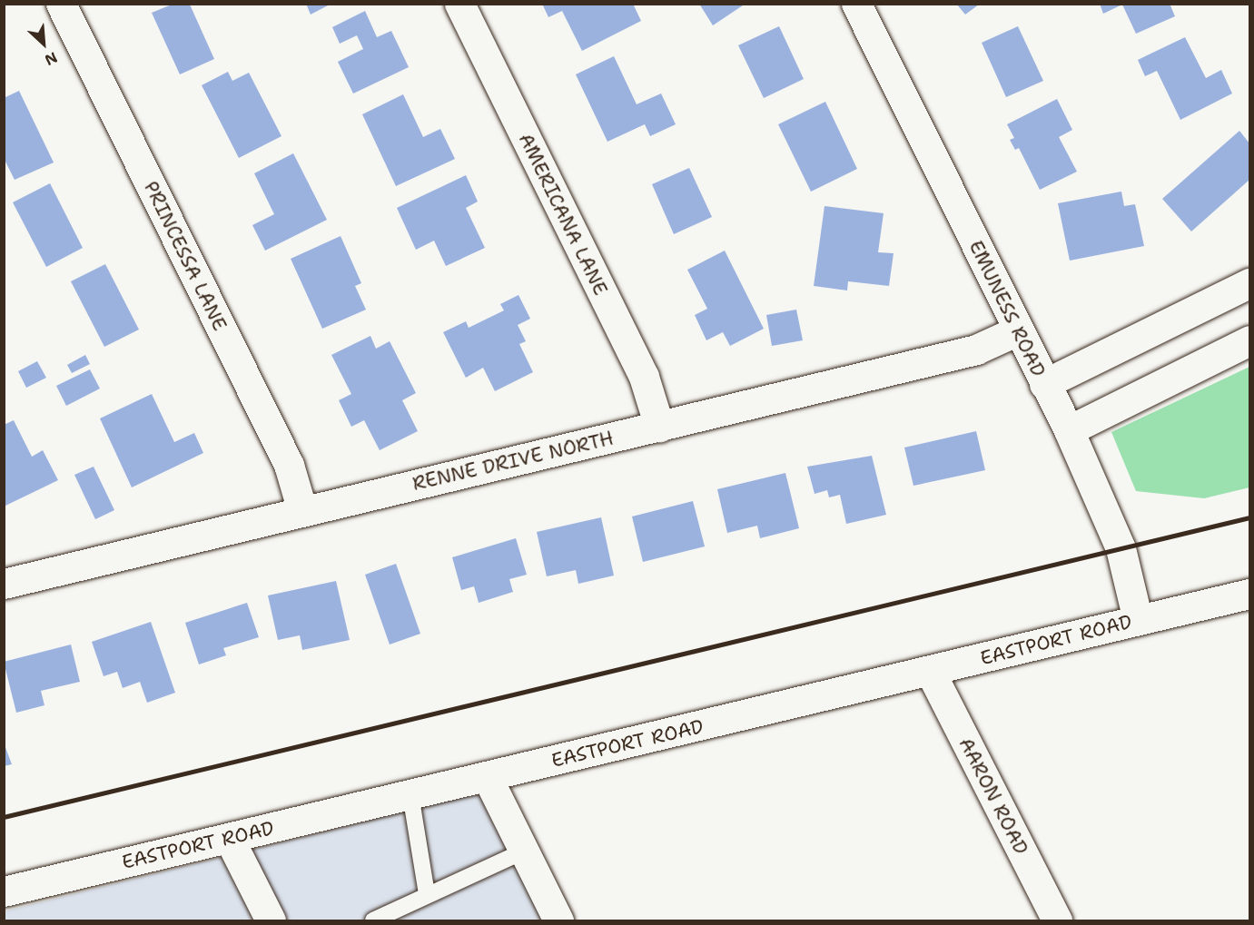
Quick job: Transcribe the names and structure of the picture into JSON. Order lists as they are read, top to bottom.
{
  "streets": {
    "street": [
      "AMERICANA LANE",
      "PRINCESSA LANE",
      "EMUNESS ROAD",
      "RENNE DRIVE NORTH",
      "EASTPORT ROAD",
      "AARON ROAD"
    ]
  },
  "crossings": [
    ["AMERICANA LANE", "RENNE DRIVE NORTH"],
    ["PRINCESSA LANE", "RENNE DRIVE NORTH"],
    ["EMUNESS ROAD", "RENNE DRIVE NORTH"],
    ["EMUNESS ROAD", "EASTPORT ROAD"],
    ["EASTPORT ROAD", "AARON ROAD"]
  ],
  "north": "bottom right"
}
